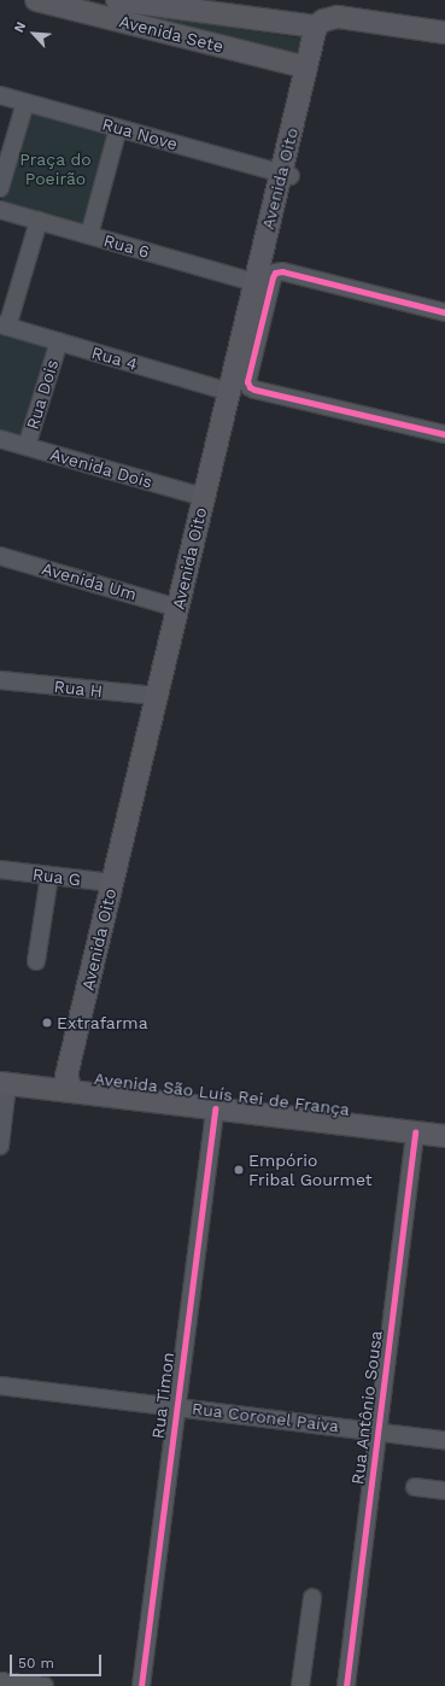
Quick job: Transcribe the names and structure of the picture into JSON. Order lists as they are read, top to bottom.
{
  "streets": {
    "main road": ["Avenida Sete", "Avenida Oito", "Avenida São Luís Rei de França"],
    "street": [
      "Rua Nove",
      "Rua 6",
      "Rua 4",
      "Rua Dois",
      "Avenida Dois",
      "Avenida Um",
      "Rua H",
      "Rua G",
      "Rua Timon",
      "Rua Antônio Sousa",
      "Rua Coronel Paiva"
    ]
  },
  "crossings": [
    ["Avenida Sete", "Avenida Oito"],
    ["Rua Nove", "Avenida Oito"],
    ["Avenida Oito", "Rua 6"],
    ["Avenida Oito", "Rua 4"],
    ["Avenida Oito", "Avenida Dois"],
    ["Avenida Oito", "Avenida Um"],
    ["Avenida Oito", "Rua H"],
    ["Avenida Oito", "Rua G"],
    ["Avenida Oito", "Avenida São Luís Rei de França"],
    ["Rua 4", "Rua Dois"],
    ["Rua Dois", "Avenida Dois"],
    ["Avenida São Luís Rei de França", "Rua Timon"],
    ["Avenida São Luís Rei de França", "Rua Antônio Sousa"],
    ["Rua Timon", "Rua Coronel Paiva"],
    ["Rua Antônio Sousa", "Rua Coronel Paiva"]
  ],
  "parks": ["Praça do Poeirão"],
  "places": ["Extrafarma", "Empório Fribal Gourmet"],
  "scale_bar": "50 m",
  "north": "top left"
}
